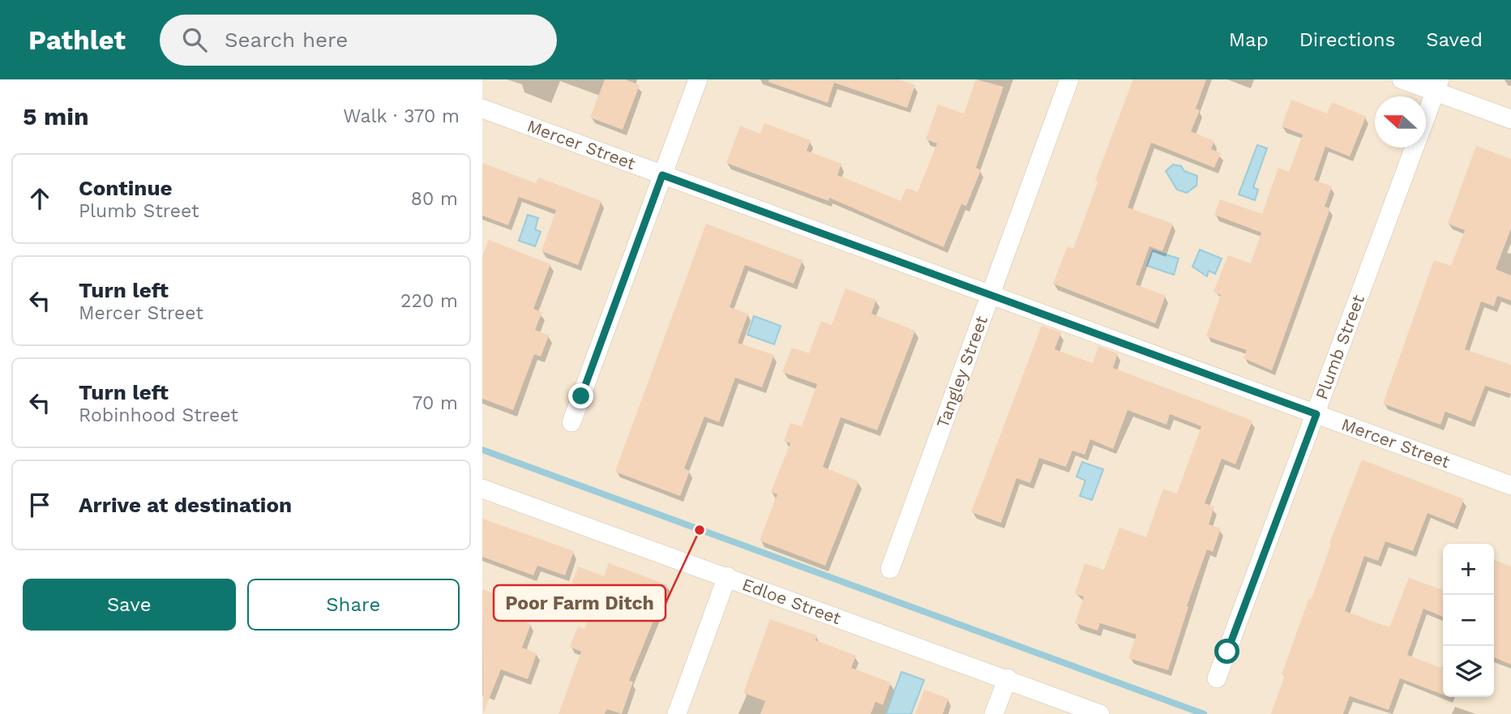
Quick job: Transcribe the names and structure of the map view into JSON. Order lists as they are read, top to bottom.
{
  "streets": {
    "street": [
      "Mercer Street",
      "Plumb Street",
      "Tangley Street",
      "Edloe Street"
    ]
  },
  "crossings": [
    ["Mercer Street", "Plumb Street"],
    ["Mercer Street", "Tangley Street"]
  ],
  "places": ["Poor Farm Ditch"],
  "north": "left",
  "page": {
    "header": "Pathlet",
    "search": "Search here",
    "nav": ["Map", "Directions", "Saved"],
    "heading": ["5 min", "Walk · 370 m"],
    "list": [
      ["Continue", "Plumb Street", "80 m"],
      ["Turn left", "Mercer Street", "220 m"],
      ["Turn left", "Robinhood Street", "70 m"],
      "Arrive at destination"
    ],
    "map_buttons": ["+", "−"],
    "buttons": ["Save", "Share"]
  }
}
